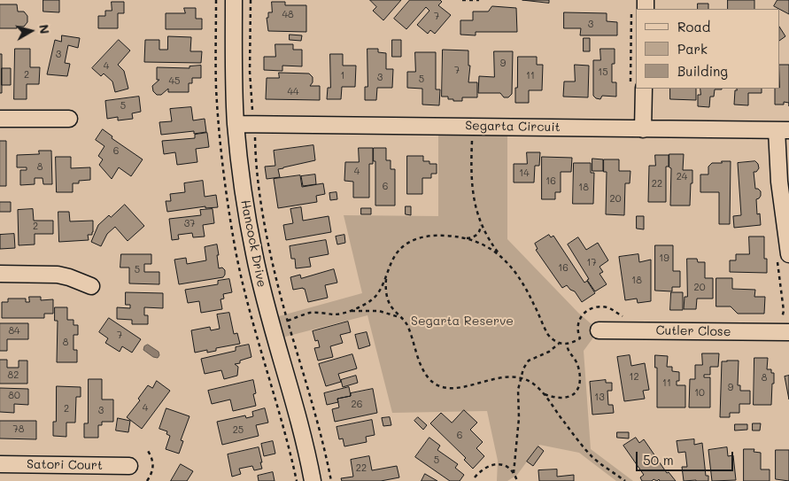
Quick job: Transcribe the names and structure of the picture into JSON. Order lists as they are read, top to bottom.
{
  "streets": {
    "street": [
      "Segarta Circuit",
      "Hancock Drive",
      "Cutler Close",
      "Satori Court"
    ]
  },
  "crossings": [
    ["Segarta Circuit", "Hancock Drive"]
  ],
  "parks": ["Segarta Reserve"],
  "house_numbers": [
    "48",
    "7",
    "3",
    "3",
    "9",
    "4",
    "7",
    "15",
    "2",
    "1",
    "11",
    "3",
    "5",
    "45",
    "44",
    "5",
    "6",
    "8",
    "4",
    "14",
    "24",
    "16",
    "22",
    "6",
    "18",
    "20",
    "37",
    "2",
    "19",
    "17",
    "16",
    "5",
    "18",
    "20",
    "84",
    "7",
    "8",
    "82",
    "12",
    "8",
    "11",
    "9",
    "10",
    "80",
    "13",
    "26",
    "4",
    "2",
    "3",
    "78",
    "25",
    "6",
    "5",
    "22"
  ],
  "legend": ["Road", "Park", "Building"],
  "scale_bar": "50 m",
  "north": "right"
}
